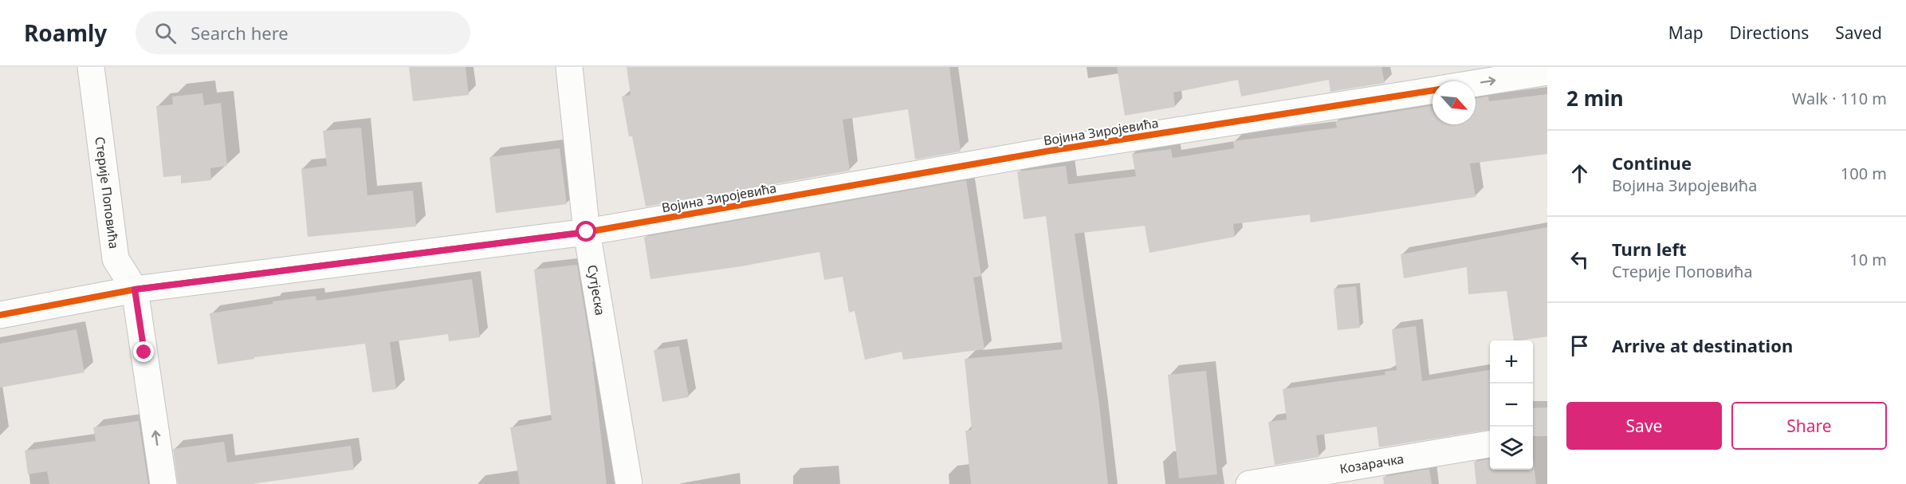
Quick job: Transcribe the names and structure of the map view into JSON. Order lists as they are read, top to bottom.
{
  "streets": {
    "street": [
      "Војина Зиројевића",
      "Стерије Поповића",
      "Сутјеска",
      "Козарачка"
    ]
  },
  "crossings": [
    ["Војина Зиројевића", "Стерије Поповића"],
    ["Војина Зиројевића", "Сутјеска"]
  ],
  "one_way": ["Стерије Поповића"],
  "north": "bottom right",
  "page": {
    "header": "Roamly",
    "search": "Search here",
    "nav": ["Map", "Directions", "Saved"],
    "heading": ["2 min", "Walk · 110 m"],
    "list": [
      ["Continue", "Војина Зиројевића", "100 m"],
      ["Turn left", "Стерије Поповића", "10 m"],
      "Arrive at destination"
    ],
    "map_buttons": ["+", "−"],
    "buttons": ["Save", "Share"]
  }
}
